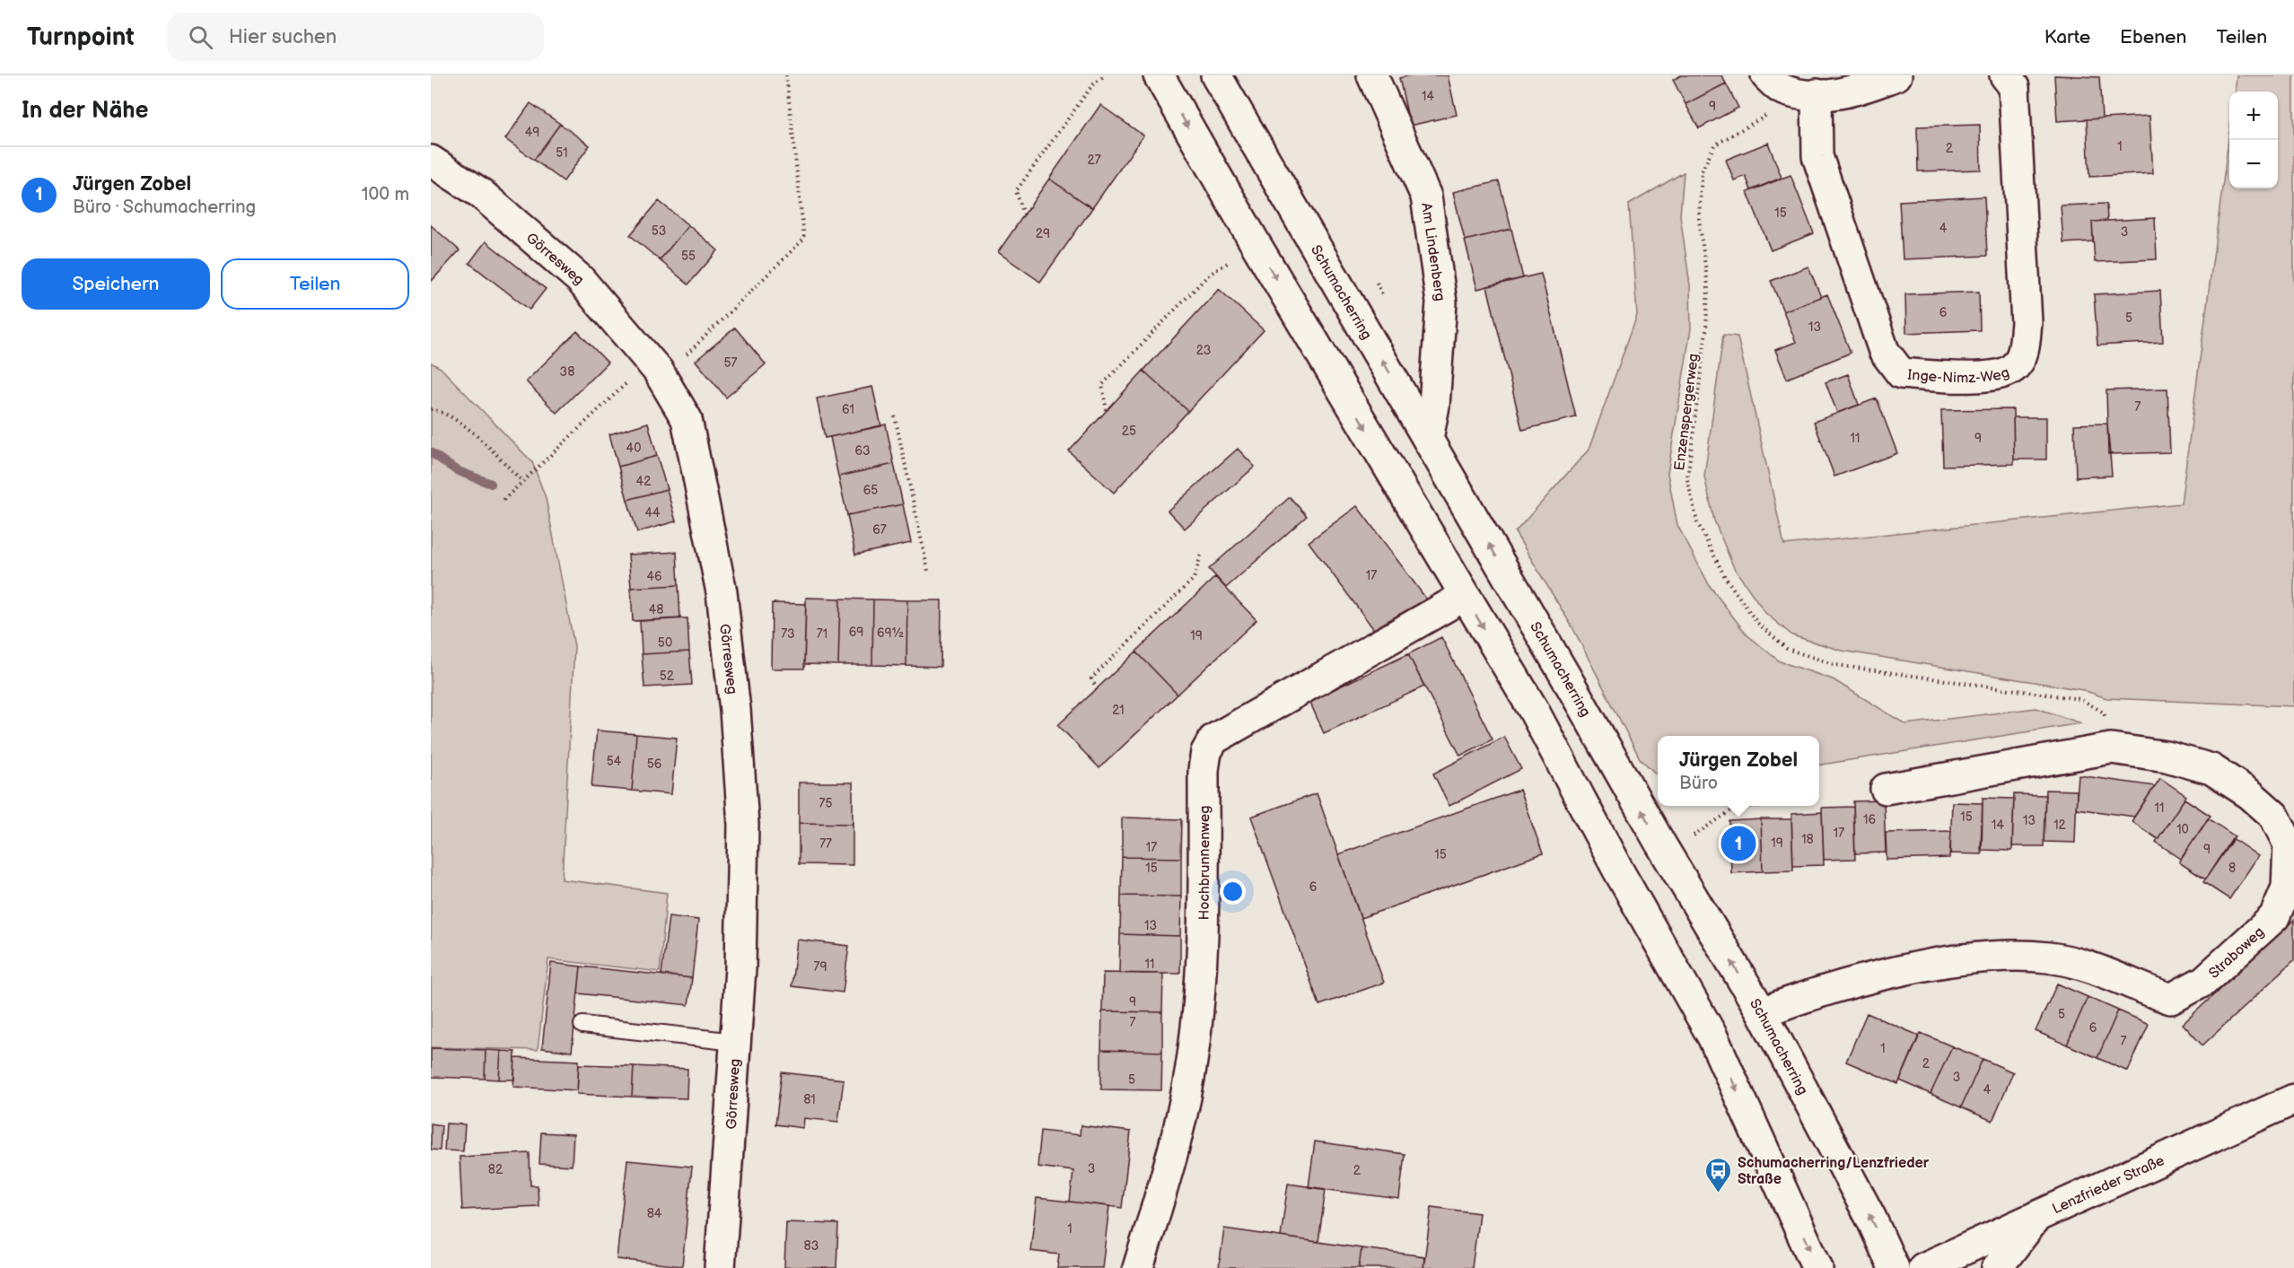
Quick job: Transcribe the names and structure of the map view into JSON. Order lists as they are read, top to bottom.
{
  "streets": {
    "street": [
      "Am Lindenberg",
      "Görresweg",
      "Schumacherring",
      "Inge-Nimz-Weg",
      "Hochbrunnenweg",
      "Straboweg",
      "Lenzfrieder Straße"
    ],
    "path": ["Enzenspergerweg"]
  },
  "crossings": [
    ["Am Lindenberg", "Schumacherring"],
    ["Schumacherring", "Straboweg"],
    ["Inge-Nimz-Weg", "Enzenspergerweg"],
    ["Enzenspergerweg", "Straboweg"]
  ],
  "places": {
    "bus stop": ["Schumacherring/Lenzfrieder Straße"]
  },
  "house_numbers": [
    "14",
    "9",
    "49",
    "1",
    "2",
    "51",
    "27",
    "15",
    "4",
    "53",
    "3",
    "29",
    "55",
    "6",
    "5",
    "13",
    "23",
    "57",
    "38",
    "7",
    "61",
    "25",
    "11",
    "9",
    "40",
    "63",
    "42",
    "65",
    "44",
    "67",
    "17",
    "46",
    "48",
    "69",
    "69½",
    "73",
    "71",
    "19",
    "50",
    "52",
    "21",
    "54",
    "56",
    "75",
    "11",
    "15",
    "16",
    "13",
    "14",
    "12",
    "10",
    "17",
    "18",
    "19",
    "77",
    "17",
    "9",
    "15",
    "15",
    "8",
    "6",
    "13",
    "11",
    "79",
    "9",
    "5",
    "7",
    "6",
    "7",
    "1",
    "2",
    "3",
    "5",
    "4",
    "81",
    "3",
    "82",
    "2",
    "84",
    "1",
    "83"
  ],
  "page": {
    "header": "Turnpoint",
    "search": "Hier suchen",
    "nav": ["Karte", "Ebenen", "Teilen"],
    "heading": "In der Nähe",
    "map_buttons": ["+", "−"],
    "list": [
      {
        "mark": "1",
        "name": "Jürgen Zobel",
        "note": "Büro · Schumacherring",
        "value": "100 m"
      }
    ],
    "buttons": ["Speichern", "Teilen"],
    "popup": ["Jürgen Zobel", "Büro"],
    "pins": "1"
  }
}
